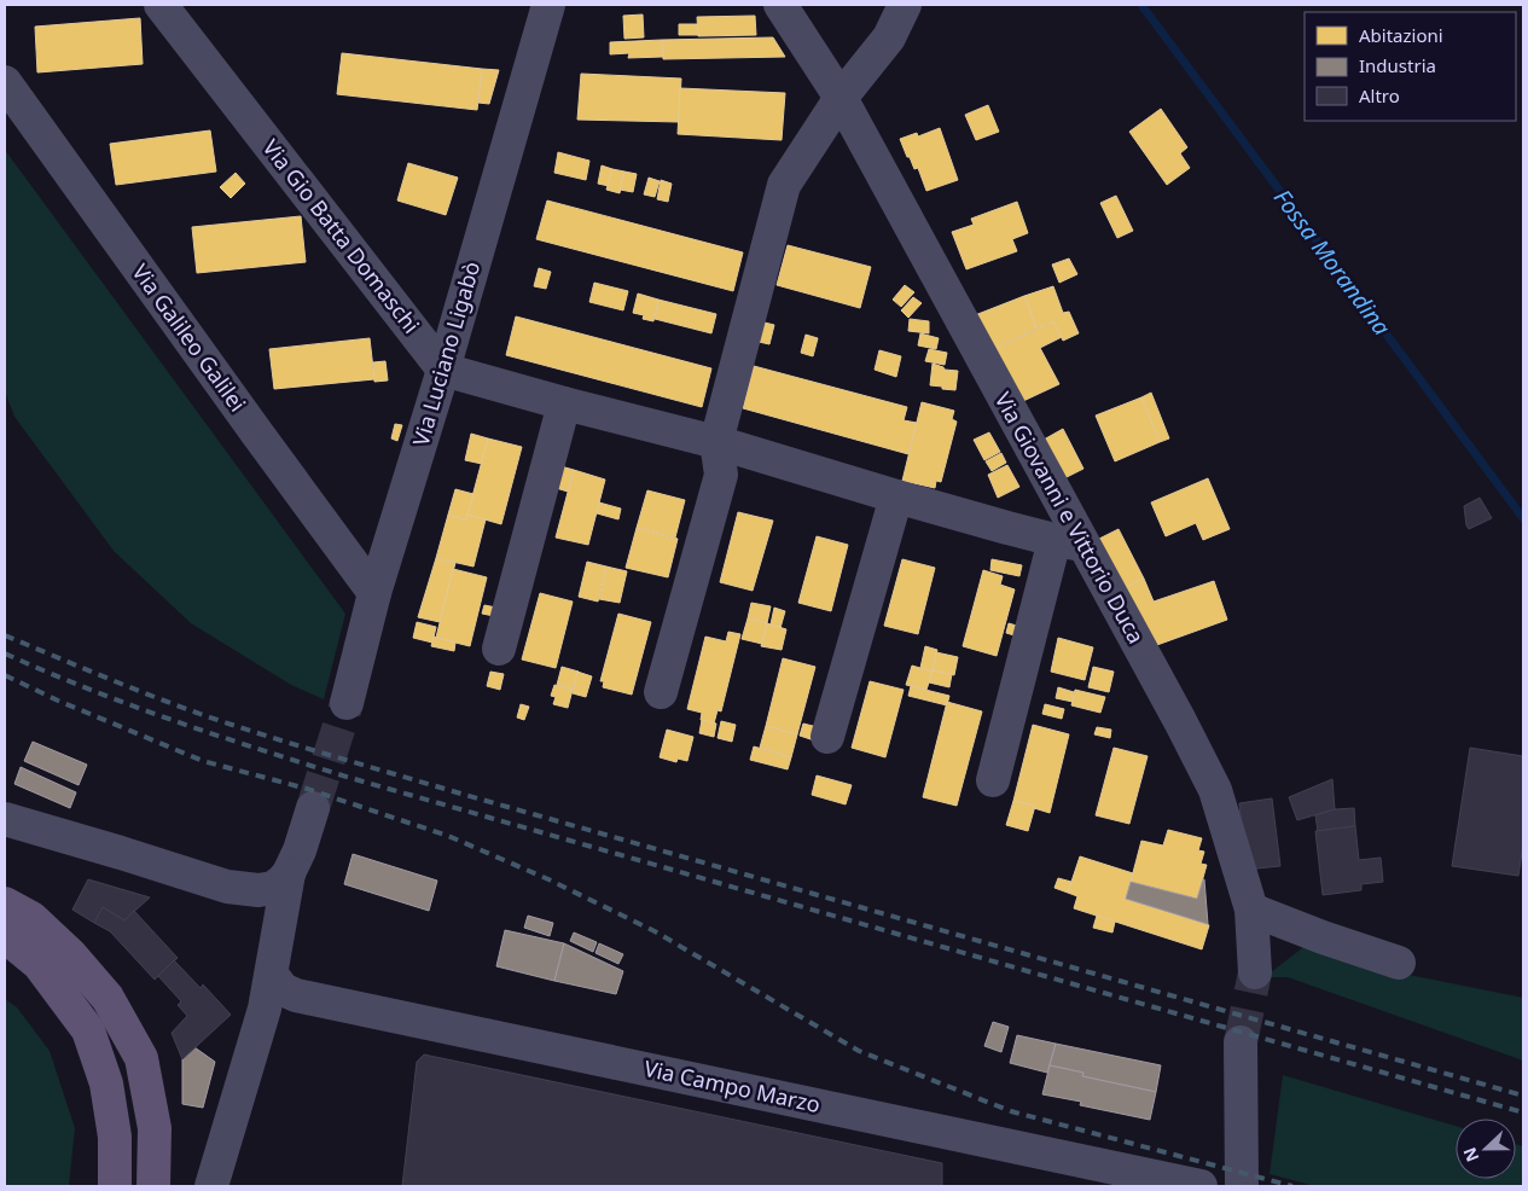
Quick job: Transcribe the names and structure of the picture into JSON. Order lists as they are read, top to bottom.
{
  "streets": {
    "street": [
      "Via Gio Batta Domaschi",
      "Via Galileo Galilei",
      "Via Luciano Ligabò",
      "Via Giovanni e Vittorio Duca",
      "Via Campo Marzo"
    ]
  },
  "crossings": [
    ["Via Gio Batta Domaschi", "Via Luciano Ligabò"],
    ["Via Galileo Galilei", "Via Luciano Ligabò"]
  ],
  "water": ["Fossa Morandina"],
  "legend": ["Abitazioni", "Industria", "Altro"],
  "north": "left"
}
